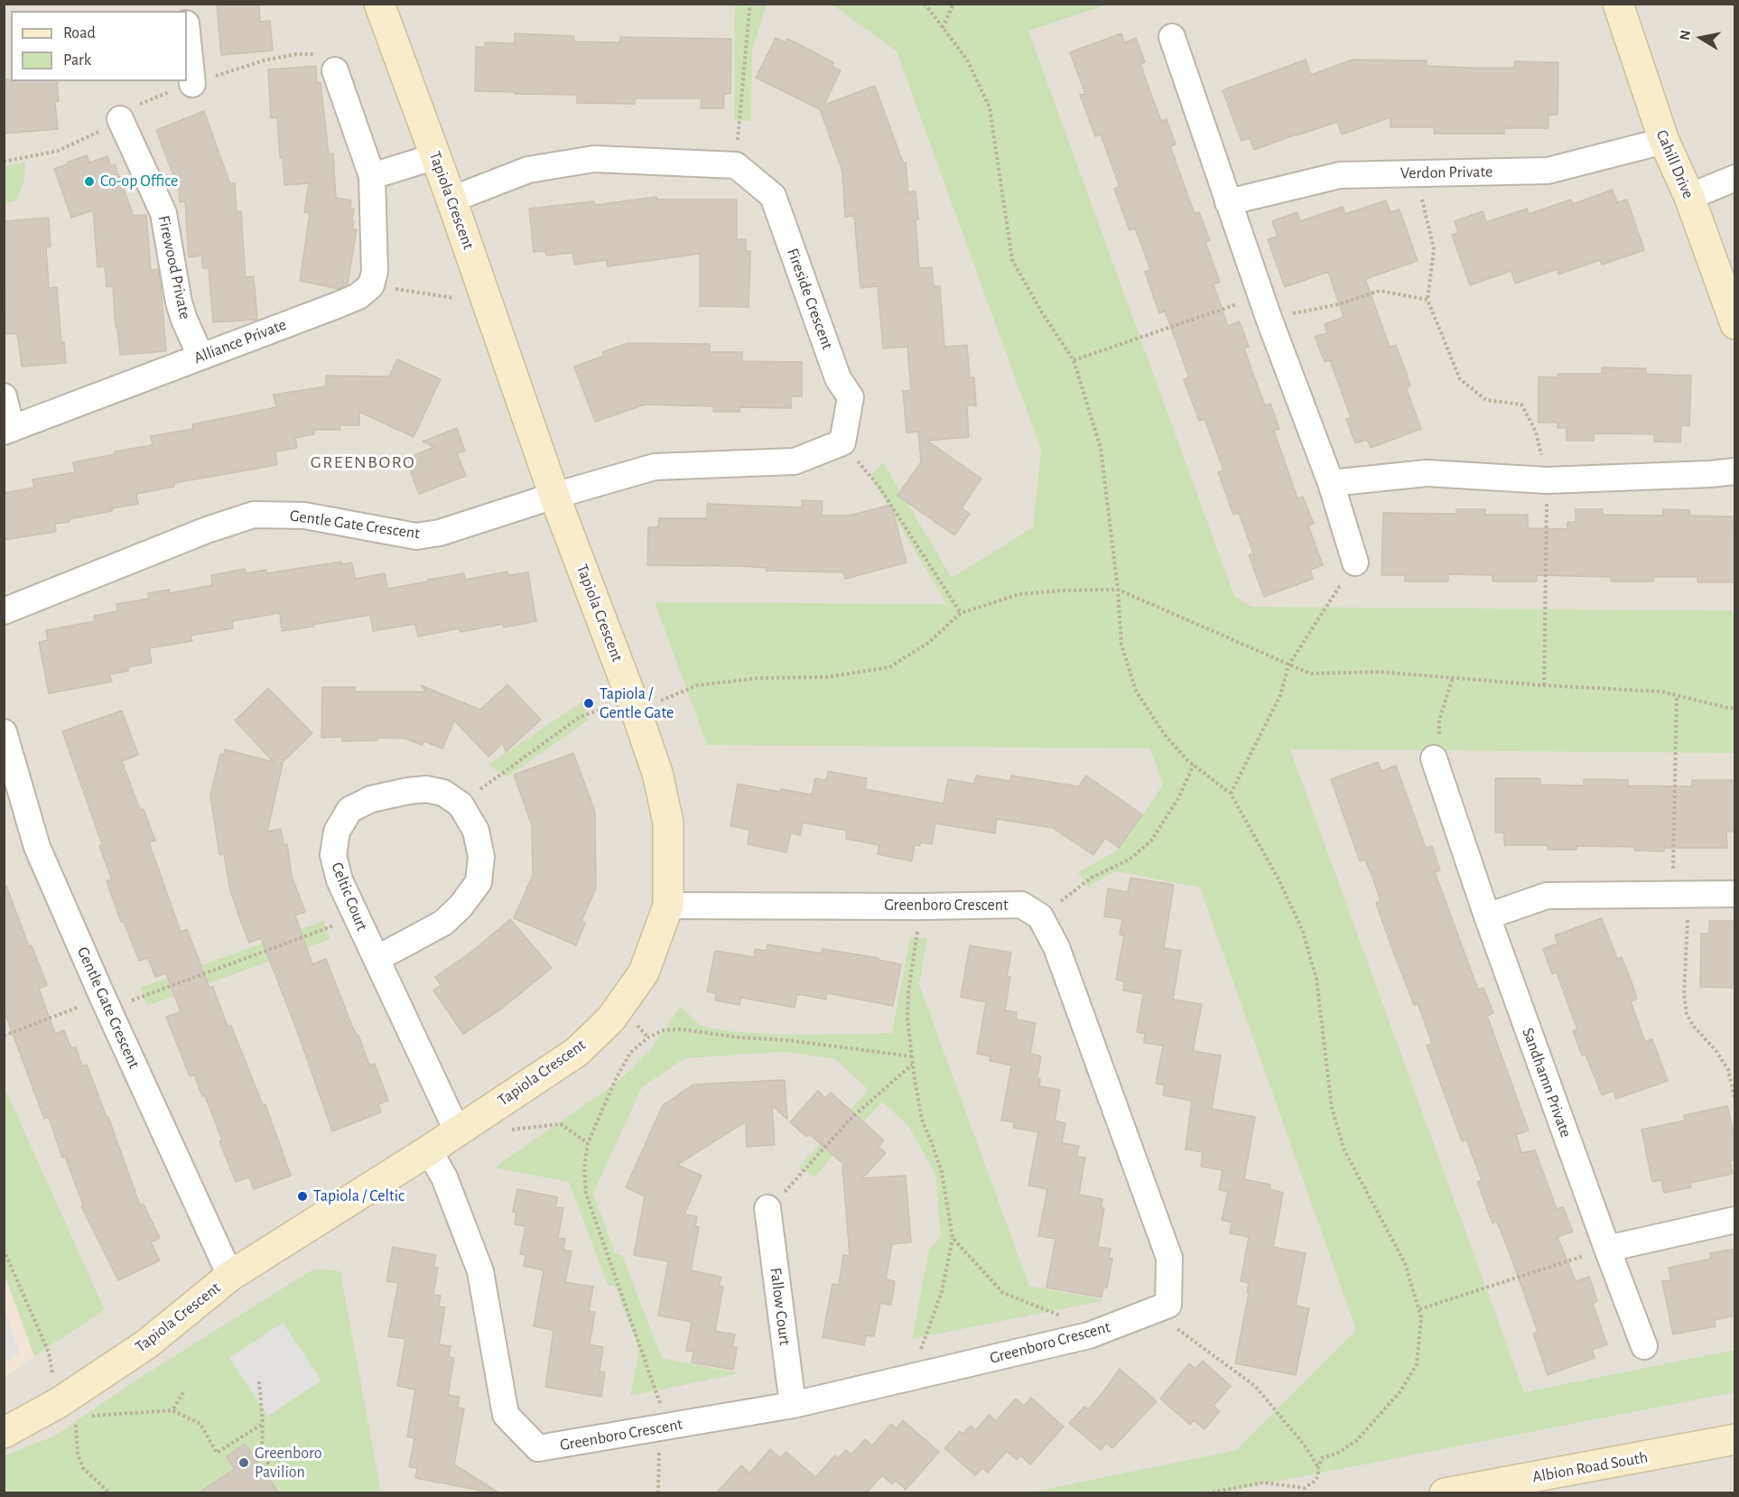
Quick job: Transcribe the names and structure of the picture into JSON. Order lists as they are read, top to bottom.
{
  "streets": {
    "street": [
      "Cahill Drive",
      "Verdon Private",
      "Tapiola Crescent",
      "Firewood Private",
      "Fireside Crescent",
      "Alliance Private",
      "Gentle Gate Crescent",
      "Celtic Court",
      "Greenboro Crescent",
      "Sandhamn Private",
      "Fallow Court",
      "Albion Road South"
    ]
  },
  "crossings": [
    ["Cahill Drive", "Verdon Private"],
    ["Tapiola Crescent", "Gentle Gate Crescent"],
    ["Tapiola Crescent", "Celtic Court"],
    ["Tapiola Crescent", "Greenboro Crescent"],
    ["Firewood Private", "Alliance Private"],
    ["Greenboro Crescent", "Fallow Court"]
  ],
  "districts": ["GREENBORO"],
  "places": [
    "Co-op Office",
    "Tapiola / Gentle Gate",
    "Tapiola / Celtic",
    "Greenboro Pavilion"
  ],
  "legend": ["Road", "Park"],
  "north": "left"
}
